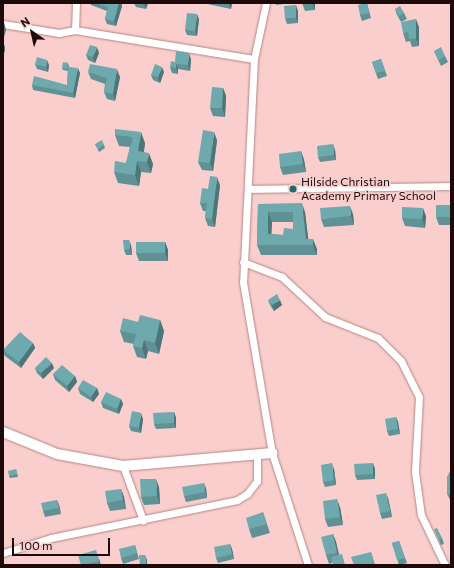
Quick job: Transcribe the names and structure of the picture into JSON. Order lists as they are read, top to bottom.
{
  "places": ["Hilside Christian Academy Primary School"],
  "scale_bar": "100 m",
  "north": "top left"
}
